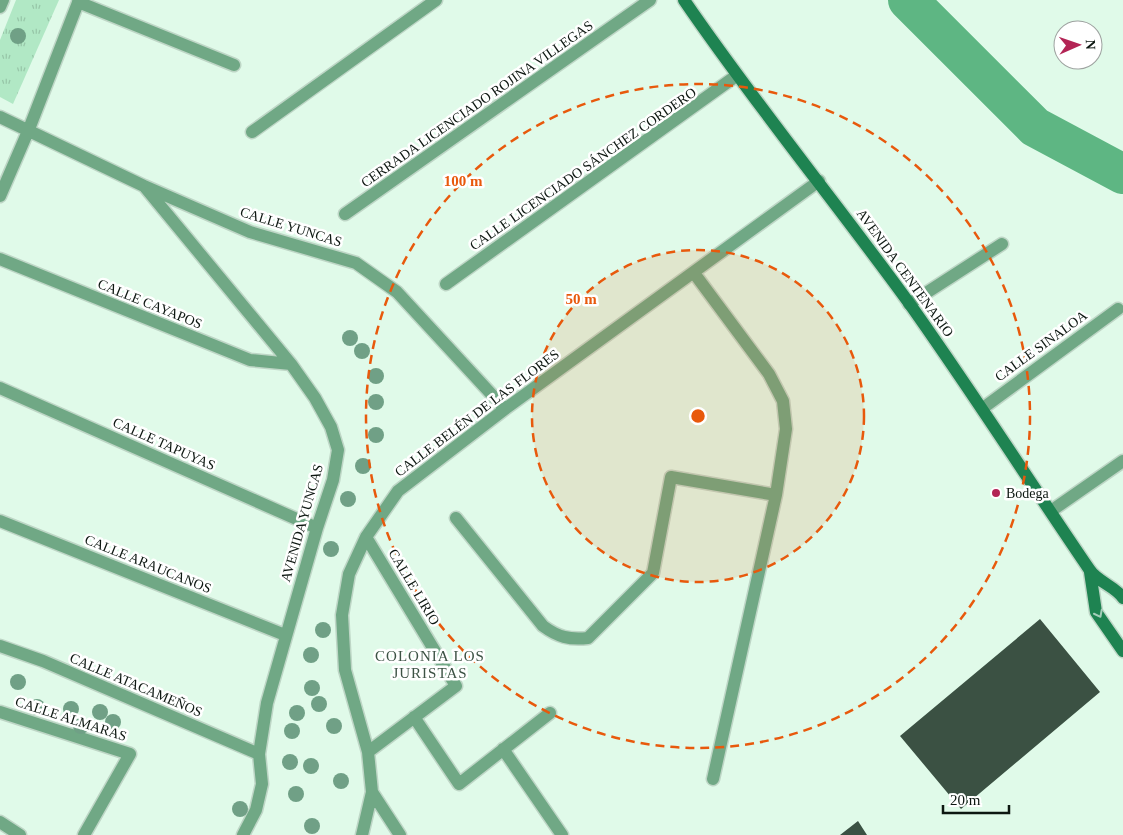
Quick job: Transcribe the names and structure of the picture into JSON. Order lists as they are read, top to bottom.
{
  "streets": {
    "main road": ["AVENIDA CENTENARIO"],
    "street": [
      "CERRADA LICENCIADO ROJINA VILLEGAS",
      "CALLE LICENCIADO SÁNCHEZ CORDERO",
      "CALLE YUNCAS",
      "CALLE CAYAPOS",
      "CALLE SINALOA",
      "CALLE BELÉN DE LAS FLORES",
      "CALLE TAPUYAS",
      "AVENIDA YUNCAS",
      "CALLE ARAUCANOS",
      "CALLE LIRIO",
      "CALLE ATACAMEÑOS",
      "CALLE ALMARAS"
    ]
  },
  "crossings": [
    ["CALLE LICENCIADO SÁNCHEZ CORDERO", "AVENIDA CENTENARIO"],
    ["CALLE YUNCAS", "CALLE BELÉN DE LAS FLORES"],
    ["CALLE YUNCAS", "AVENIDA YUNCAS"],
    ["AVENIDA CENTENARIO", "CALLE SINALOA"],
    ["AVENIDA CENTENARIO", "CALLE BELÉN DE LAS FLORES"],
    ["CALLE CAYAPOS", "AVENIDA YUNCAS"],
    ["CALLE BELÉN DE LAS FLORES", "CALLE LIRIO"],
    ["CALLE TAPUYAS", "AVENIDA YUNCAS"],
    ["AVENIDA YUNCAS", "CALLE ARAUCANOS"],
    ["AVENIDA YUNCAS", "CALLE ATACAMEÑOS"]
  ],
  "districts": ["COLONIA LOS JURISTAS"],
  "places": ["Bodega"],
  "scale_bar": "20 m",
  "north": "right",
  "rings": ["100 m", "50 m"]
}
